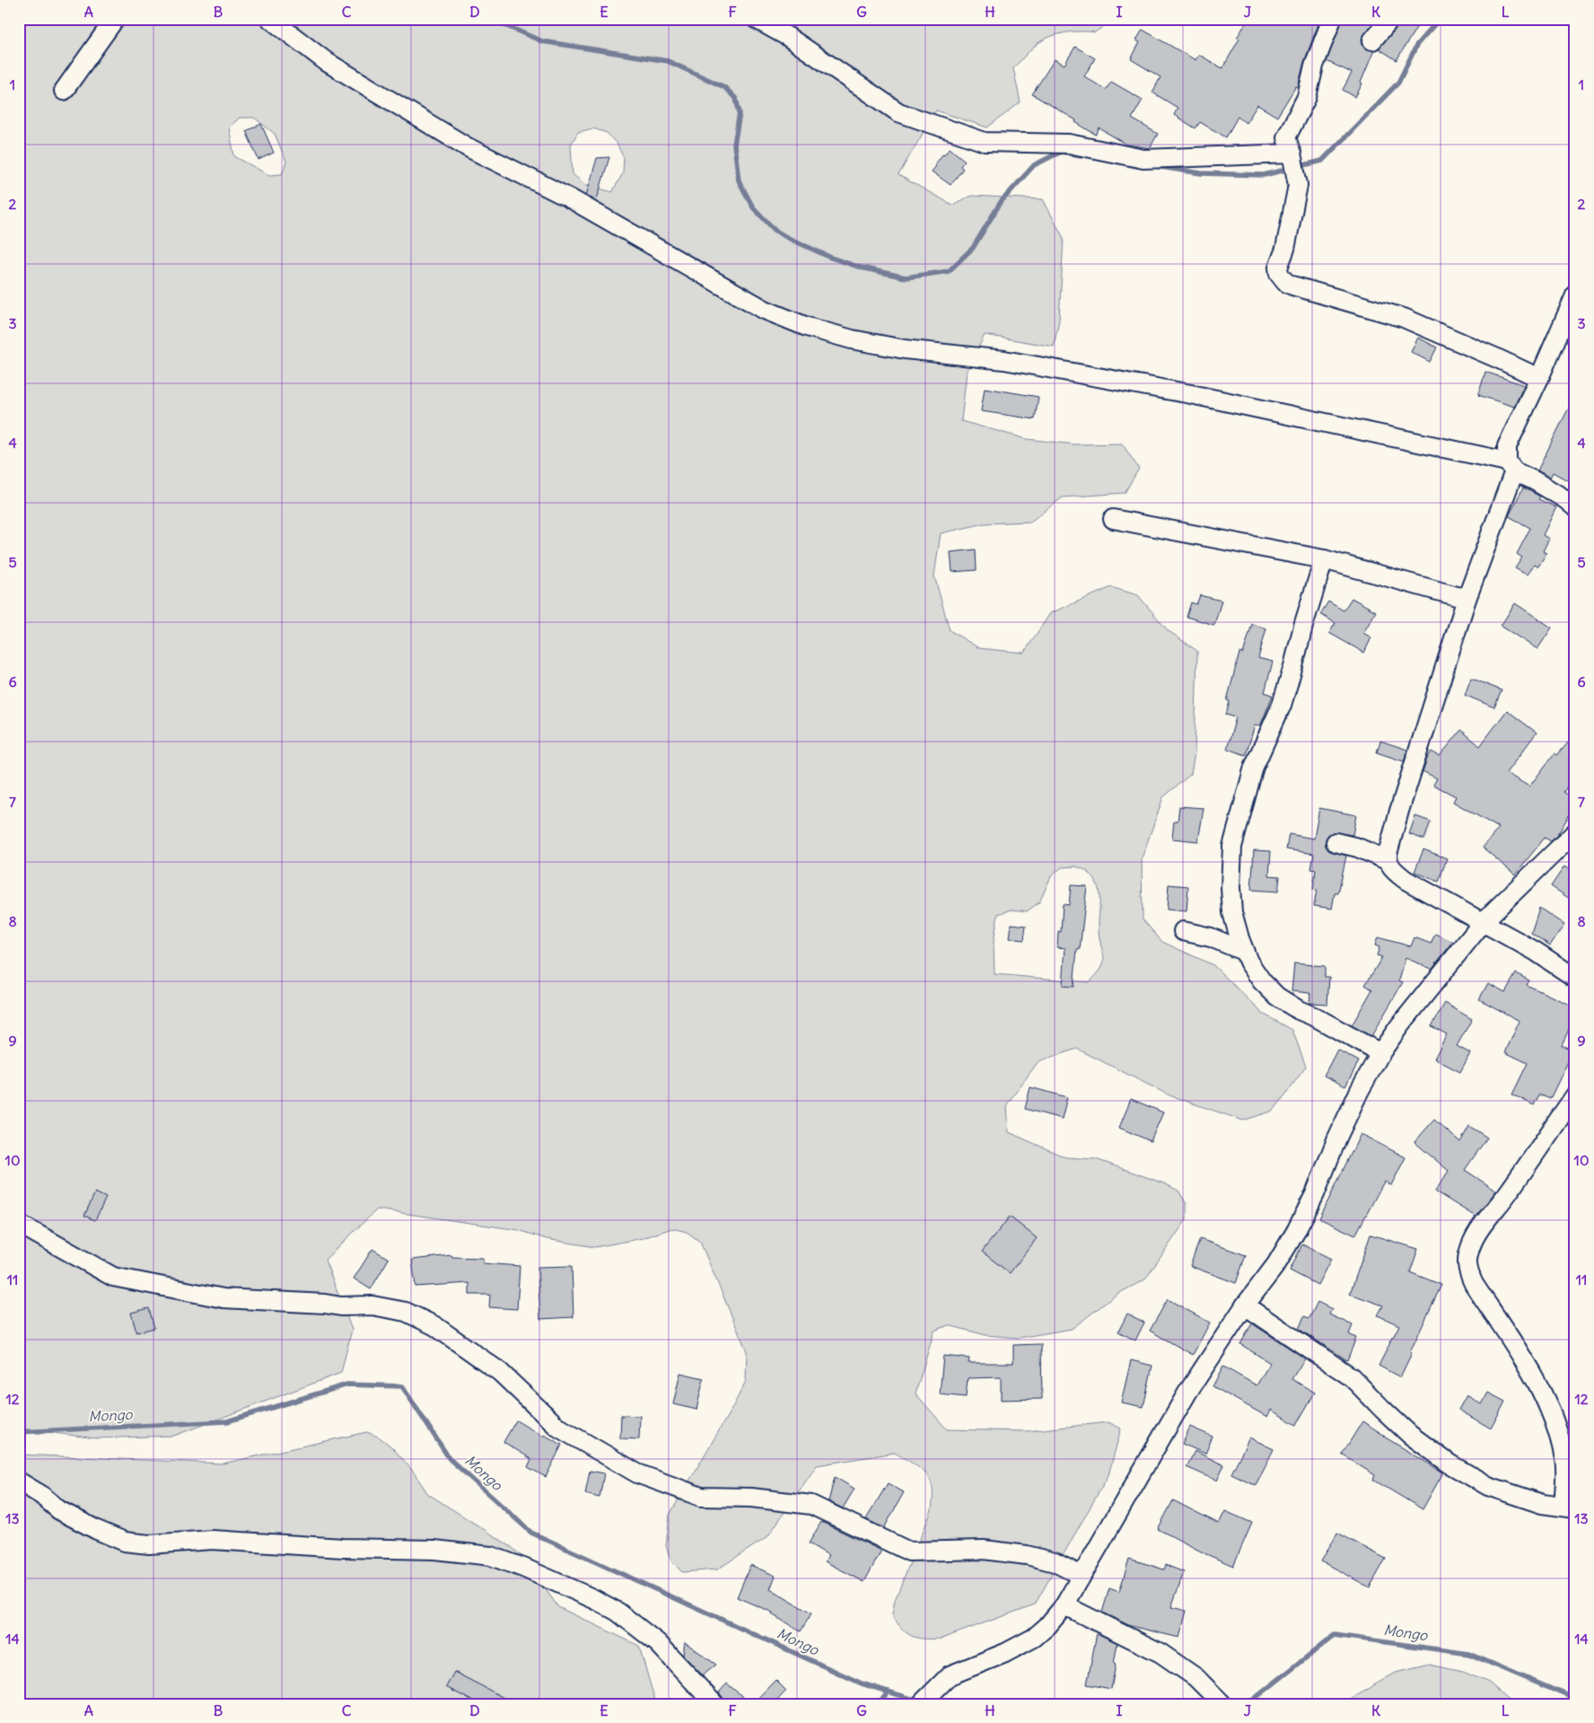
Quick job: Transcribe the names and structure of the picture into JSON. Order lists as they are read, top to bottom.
{
  "water": ["Mongo"],
  "grid": {
    "columns": [
      "A",
      "B",
      "C",
      "D",
      "E",
      "F",
      "G",
      "H",
      "I",
      "J",
      "K",
      "L"
    ],
    "rows": [
      "1",
      "2",
      "3",
      "4",
      "5",
      "6",
      "7",
      "8",
      "9",
      "10",
      "11",
      "12",
      "13",
      "14"
    ]
  }
}
